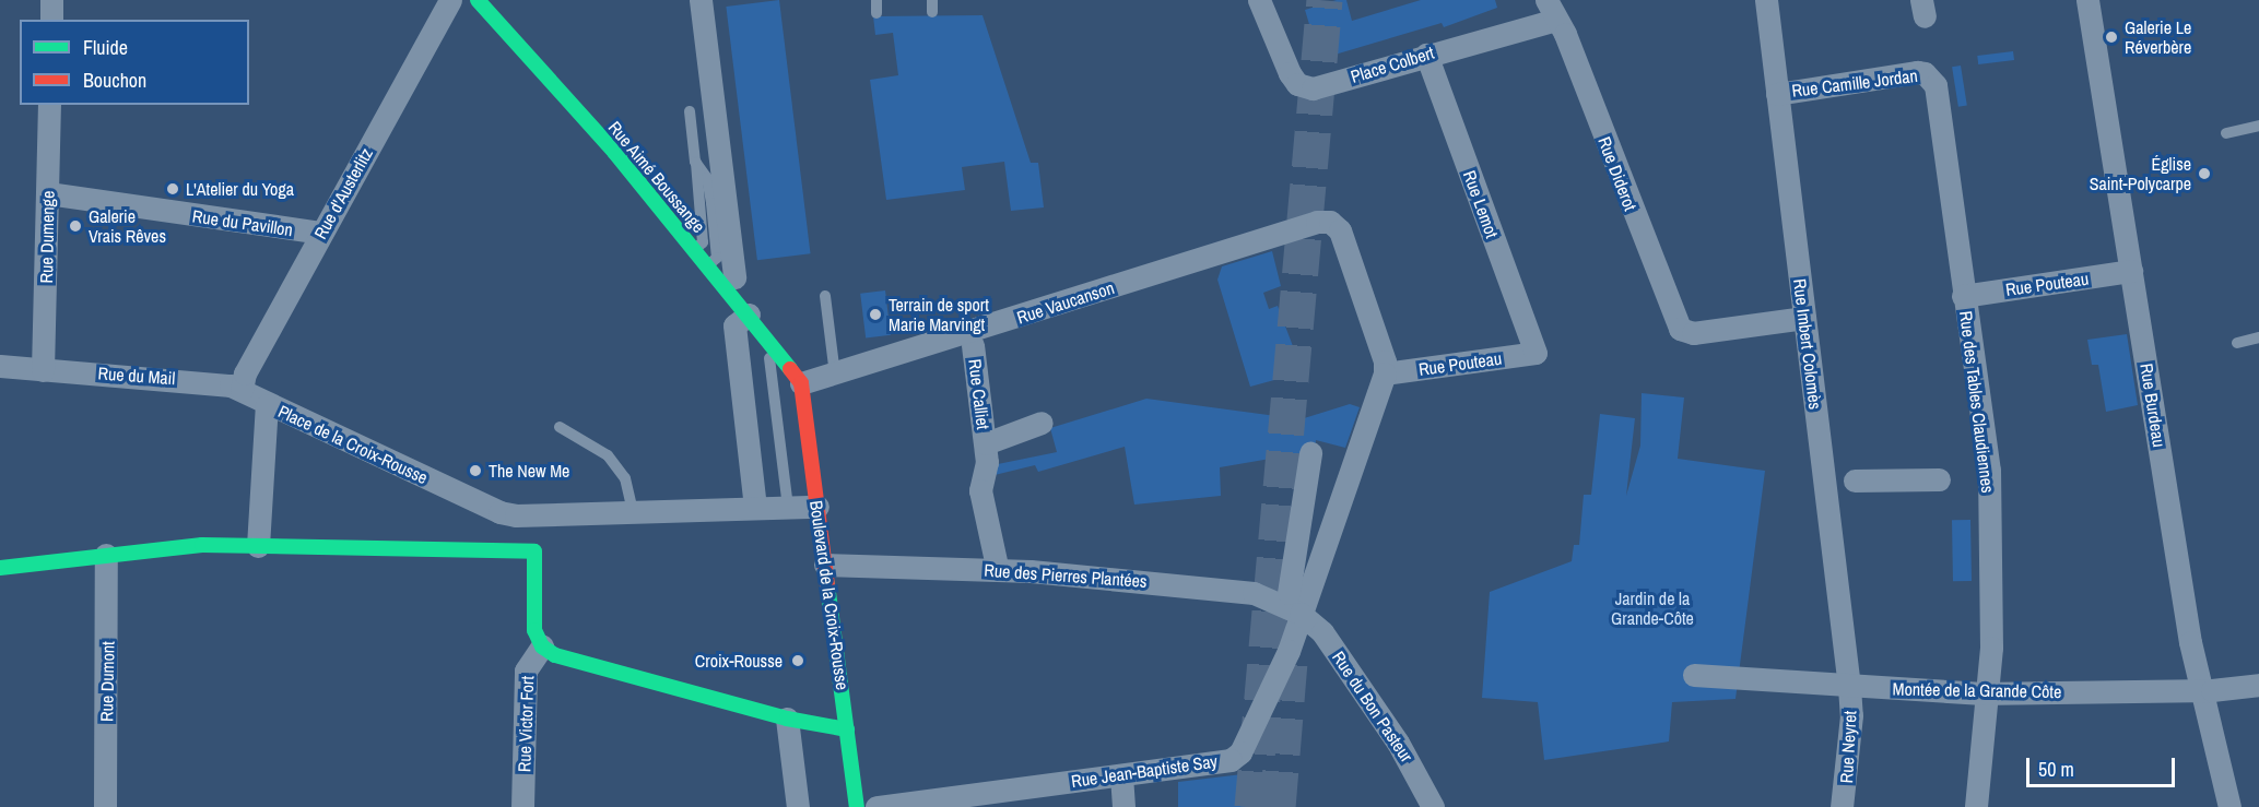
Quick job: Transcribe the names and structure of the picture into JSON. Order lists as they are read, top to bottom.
{
  "streets": {
    "street": [
      "Place Colbert",
      "Rue Camille Jordan",
      "Rue Diderot",
      "Rue Aimé Boussange",
      "Rue d'Austerlitz",
      "Rue Lemot",
      "Rue du Pavillon",
      "Rue Dumenge",
      "Rue Pouteau",
      "Rue Vaucanson",
      "Rue Imbert Colomès",
      "Rue du Mail",
      "Rue Calliet",
      "Rue des Tables Claudiennes",
      "Rue Burdeau",
      "Place de la Croix-Rousse",
      "Rue des Pierres Plantées",
      "Boulevard de la Croix-Rousse",
      "Rue Dumont",
      "Montée de la Grande Côte",
      "Rue du Bon Pasteur",
      "Rue Victor Fort",
      "Rue Neyret",
      "Rue Jean-Baptiste Say"
    ]
  },
  "crossings": [
    ["Place Colbert", "Rue Diderot"],
    ["Place Colbert", "Rue Lemot"],
    ["Rue Camille Jordan", "Rue Imbert Colomès"],
    ["Rue Camille Jordan", "Rue des Tables Claudiennes"],
    ["Rue Diderot", "Rue Imbert Colomès"],
    ["Rue Aimé Boussange", "Rue Vaucanson"],
    ["Rue Aimé Boussange", "Boulevard de la Croix-Rousse"],
    ["Rue d'Austerlitz", "Rue du Pavillon"],
    ["Rue d'Austerlitz", "Rue du Mail"],
    ["Rue Lemot", "Rue Pouteau"],
    ["Rue du Pavillon", "Rue Dumenge"],
    ["Rue Dumenge", "Rue du Mail"],
    ["Rue Pouteau", "Rue Vaucanson"],
    ["Rue Pouteau", "Rue des Tables Claudiennes"],
    ["Rue Pouteau", "Rue Burdeau"],
    ["Rue Pouteau", "Rue Jean-Baptiste Say"],
    ["Rue Vaucanson", "Boulevard de la Croix-Rousse"],
    ["Rue Vaucanson", "Rue Jean-Baptiste Say"],
    ["Rue Imbert Colomès", "Montée de la Grande Côte"],
    ["Rue Imbert Colomès", "Rue Neyret"],
    ["Rue du Mail", "Place de la Croix-Rousse"],
    ["Rue des Tables Claudiennes", "Montée de la Grande Côte"],
    ["Rue Burdeau", "Montée de la Grande Côte"],
    ["Place de la Croix-Rousse", "Boulevard de la Croix-Rousse"],
    ["Rue des Pierres Plantées", "Boulevard de la Croix-Rousse"],
    ["Rue des Pierres Plantées", "Rue du Bon Pasteur"],
    ["Rue des Pierres Plantées", "Rue Jean-Baptiste Say"],
    ["Montée de la Grande Côte", "Rue Neyret"],
    ["Rue du Bon Pasteur", "Rue Jean-Baptiste Say"]
  ],
  "parks": ["Jardin de la Grande-Côte"],
  "places": [
    "Galerie Le Réverbère",
    "Église Saint-Polycarpe",
    "L'Atelier du Yoga",
    "Galerie Vrais Rêves",
    "Terrain de sport Marie Marvingt",
    "The New Me",
    "Croix-Rousse"
  ],
  "legend": ["Fluide", "Bouchon"],
  "scale_bar": "50 m"
}
